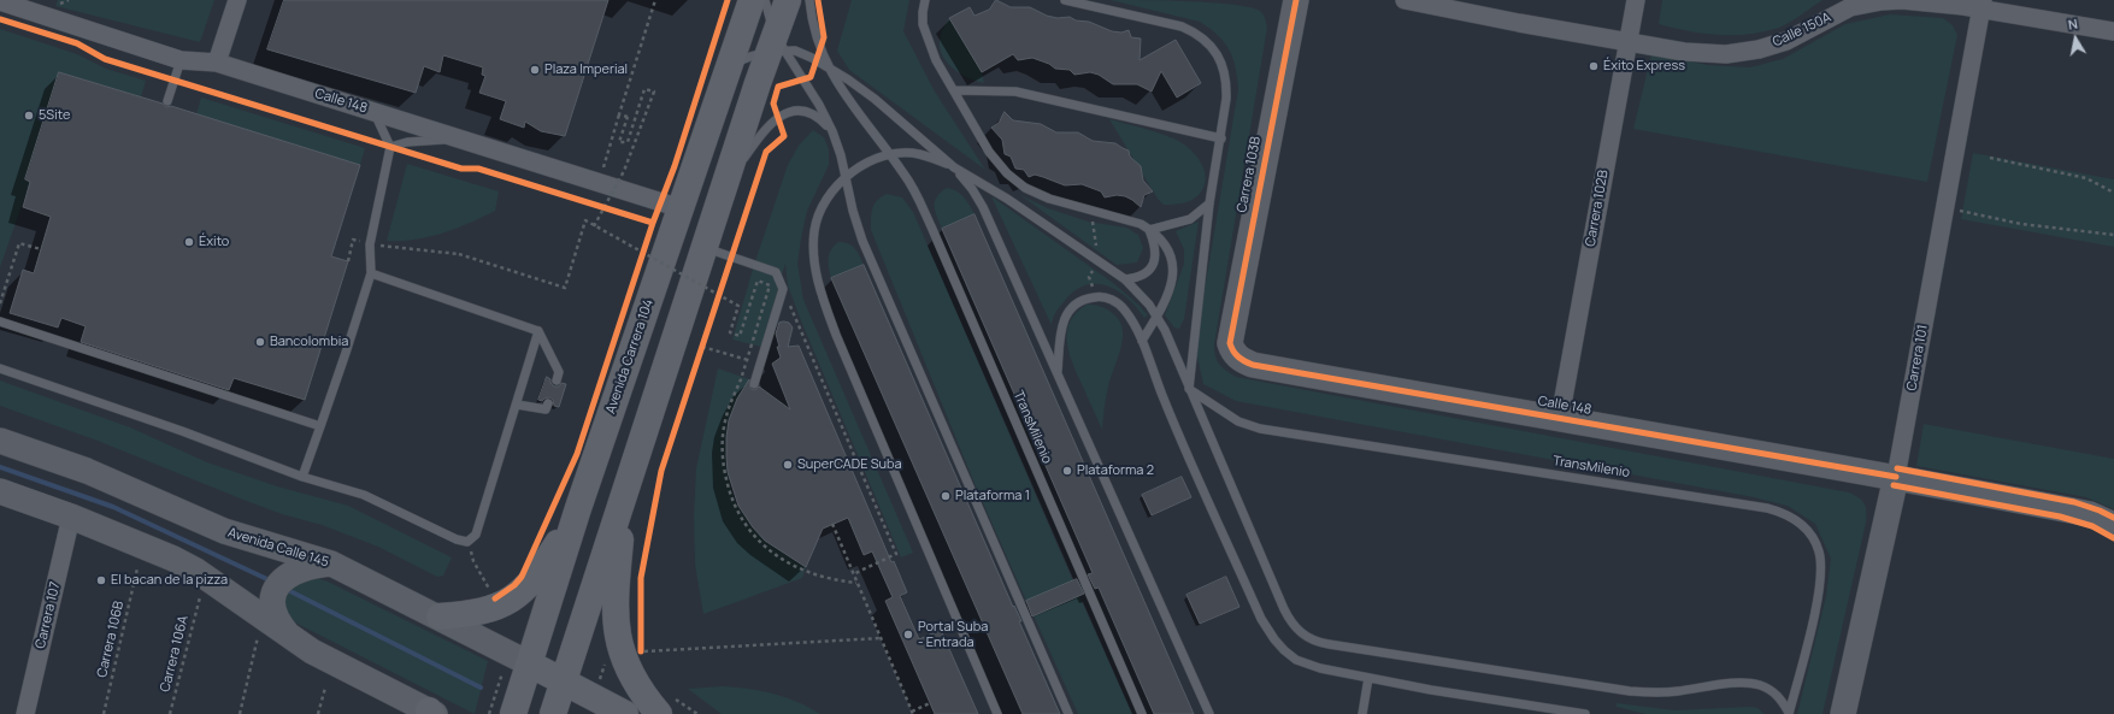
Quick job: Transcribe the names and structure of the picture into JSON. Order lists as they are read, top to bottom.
{
  "streets": {
    "main road": ["Avenida Carrera 104", "Avenida Calle 145"],
    "street": [
      "Calle 150A",
      "Calle 148",
      "Carrera 103B",
      "Carrera 102B",
      "Carrera 101",
      "Carrera 107"
    ],
    "lane": ["TransMilenio"],
    "path": ["Carrera 106B", "Carrera 106A"]
  },
  "crossings": [
    ["Calle 150A", "Carrera 102B"],
    ["Calle 150A", "Carrera 101"],
    ["Calle 148", "Carrera 103B"],
    ["Calle 148", "Carrera 102B"],
    ["Calle 148", "Avenida Carrera 104"],
    ["Calle 148", "Carrera 101"],
    ["Avenida Carrera 104", "Avenida Calle 145"]
  ],
  "places": [
    "Éxito Express",
    "Plaza Imperial",
    "5Site",
    "Éxito",
    "Bancolombia",
    "SuperCADE Suba",
    "Plataforma 2",
    "Plataforma 1",
    "El bacan de la pizza",
    "Portal Suba - Entrada"
  ],
  "north": "top"
}
